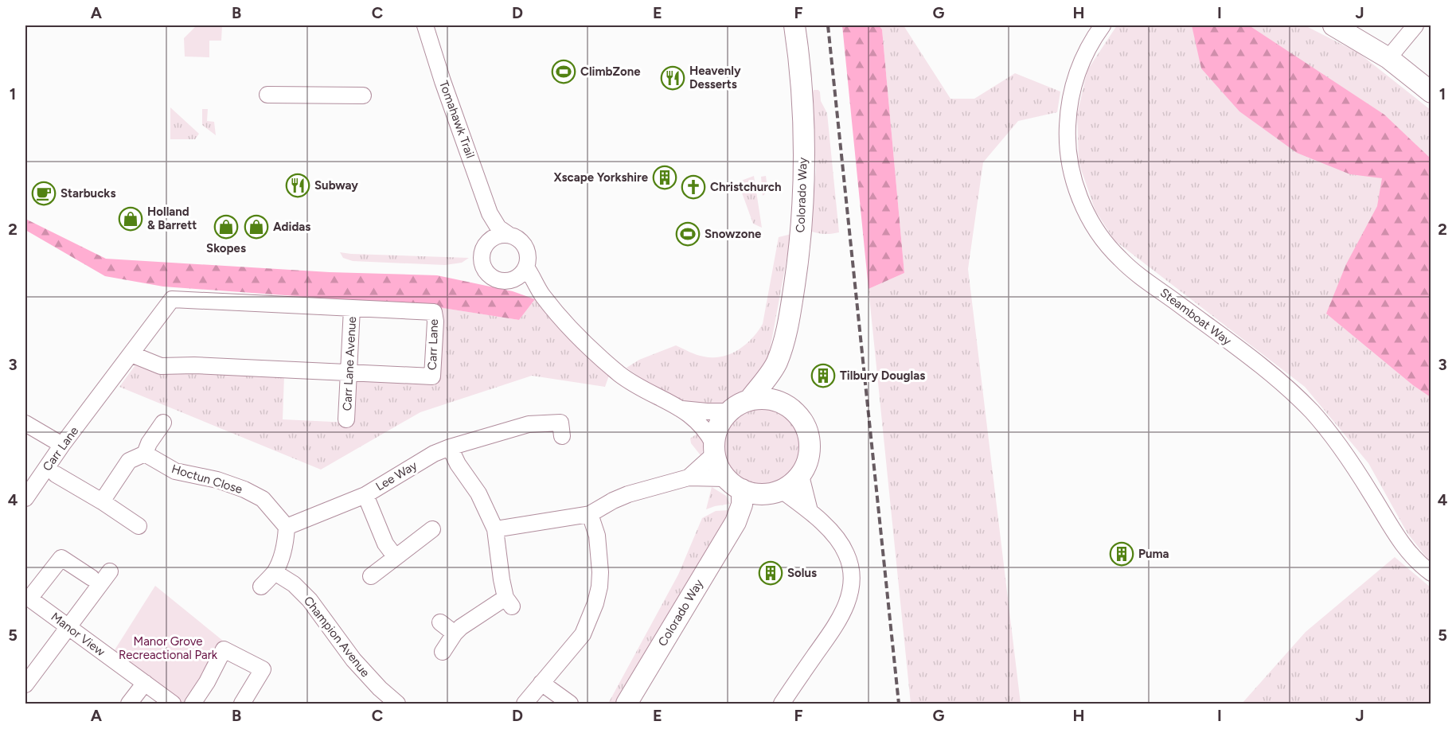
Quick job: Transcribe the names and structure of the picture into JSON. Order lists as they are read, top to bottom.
{
  "streets": {
    "main road": ["Colorado Way"],
    "street": [
      "Tomahawk Trail",
      "Steamboat Way",
      "Carr Lane",
      "Carr Lane Avenue",
      "Lee Way",
      "Hoctun Close",
      "Manor View",
      "Champion Avenue"
    ]
  },
  "crossings": [
    ["Tomahawk Trail", "Colorado Way"],
    ["Carr Lane", "Carr Lane Avenue"],
    ["Lee Way", "Hoctun Close"]
  ],
  "parks": ["Manor Grove Recreactional Park"],
  "places": {
    "sports": ["ClimbZone", "Snowzone"],
    "restaurant": ["Heavenly Desserts", "Subway"],
    "building": [
      "Xscape Yorkshire",
      "Tilbury Douglas",
      "Puma",
      "Solus"
    ],
    "church": ["Christchurch"],
    "cafe": ["Starbucks"],
    "shop": ["Holland & Barrett", "Skopes", "Adidas"]
  },
  "grid": {
    "columns": [
      "A",
      "B",
      "C",
      "D",
      "E",
      "F",
      "G",
      "H",
      "I",
      "J"
    ],
    "rows": [
      "1",
      "2",
      "3",
      "4",
      "5"
    ]
  }
}
